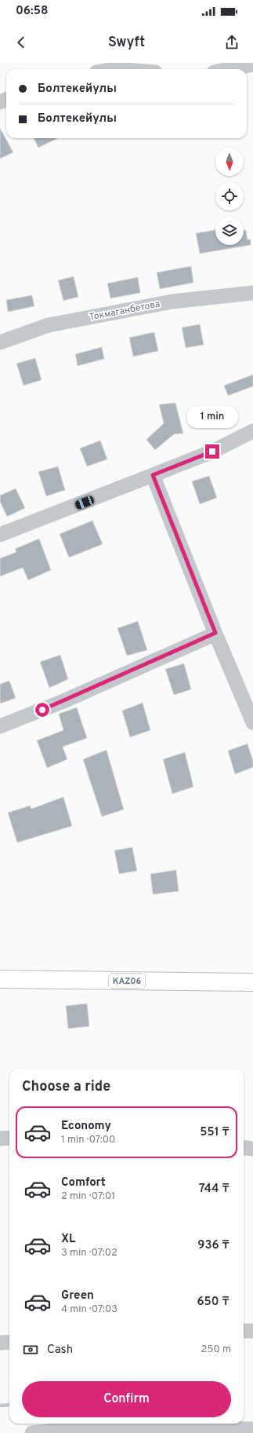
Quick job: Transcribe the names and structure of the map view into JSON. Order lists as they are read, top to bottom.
{
  "streets": {
    "main road": ["KАZ06"],
    "street": ["Токмаганбетова"]
  },
  "north": "bottom",
  "page": {
    "status": "06:58",
    "header": "Swyft",
    "banner": ["Болтекейулы", "Болтекейулы"],
    "bubble": "1 min",
    "heading": "Choose a ride",
    "list": [
      {
        "name": "Economy",
        "note": "1 min · 07:00",
        "value": "551 ₸"
      },
      {
        "name": "Comfort",
        "note": "2 min · 07:01",
        "value": "744 ₸"
      },
      {
        "name": "XL",
        "note": "3 min · 07:02",
        "value": "936 ₸"
      },
      {
        "name": "Green",
        "note": "4 min · 07:03",
        "value": "650 ₸"
      }
    ],
    "pay": ["Cash", "250 m"],
    "buttons": "Confirm"
  }
}
